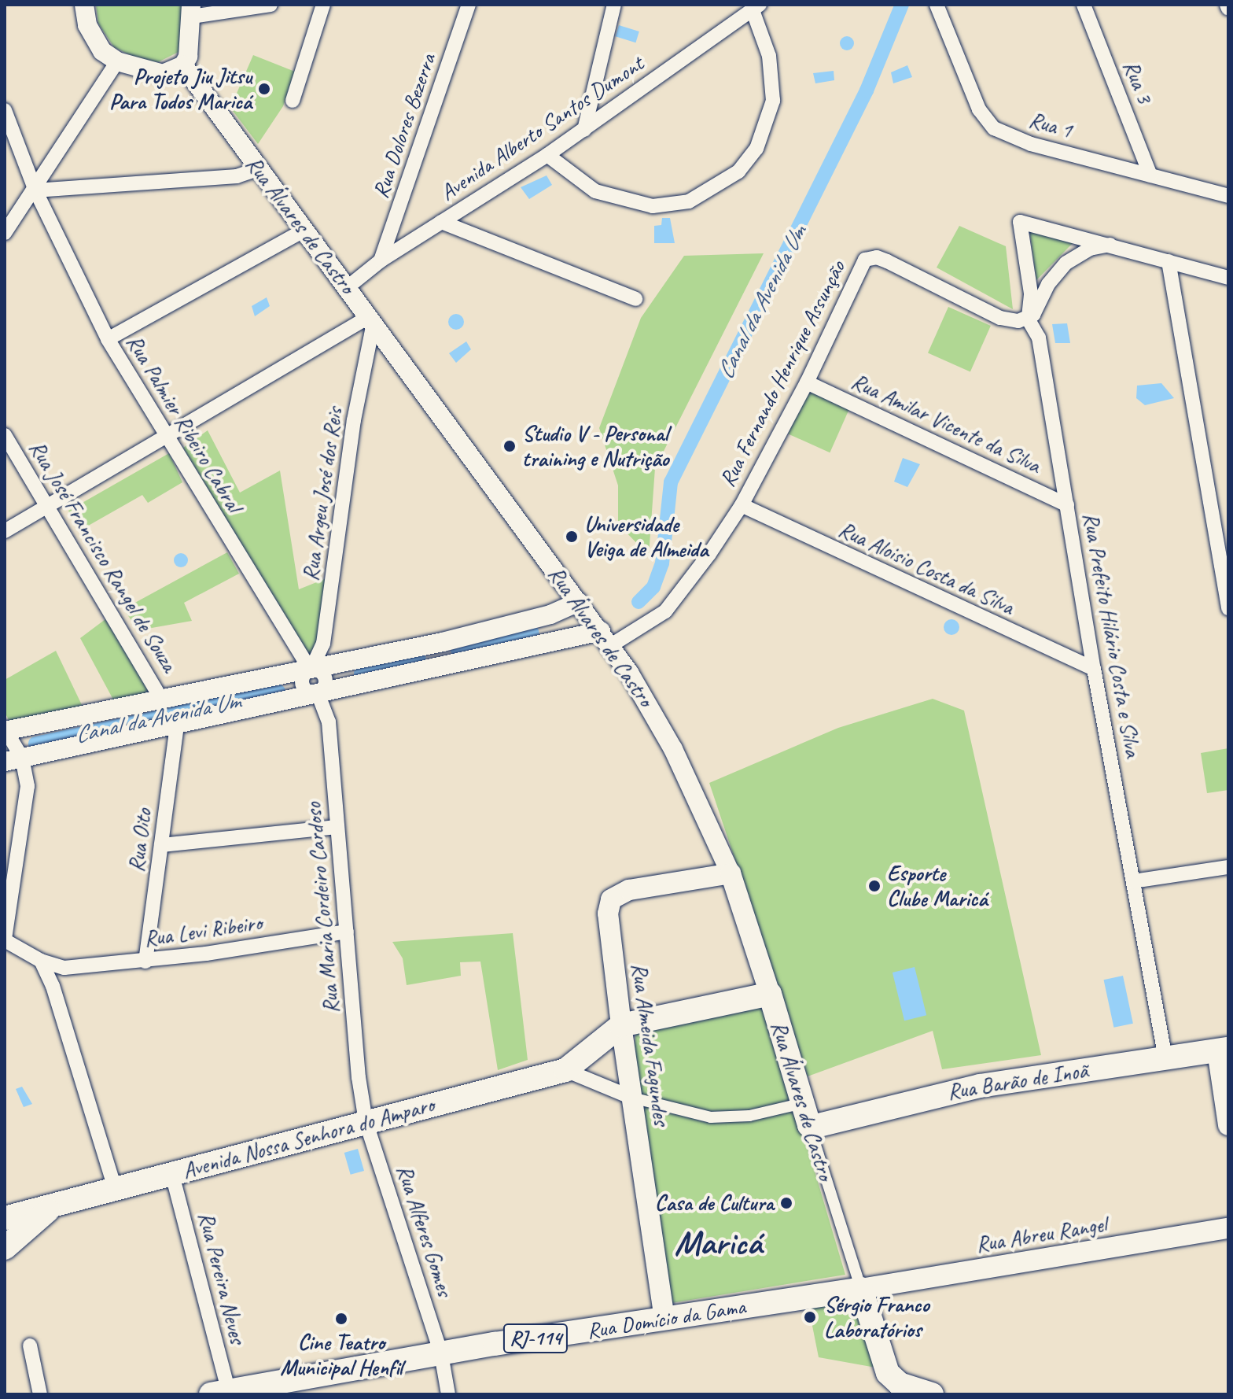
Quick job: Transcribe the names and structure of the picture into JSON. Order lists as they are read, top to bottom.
{
  "streets": {
    "main road": [
      "Rua Álvares de Castro",
      "Rua Almeida Fagundes",
      "Rua Barão de Inoã",
      "Avenida Nossa Senhora do Amparo",
      "Rua Abreu Rangel",
      "Rua Domício da Gama",
      "RJ-114"
    ],
    "street": [
      "Rua 3",
      "Rua 1",
      "Rua Dolores Bezerra",
      "Avenida Alberto Santos Dumont",
      "Rua Fernando Henrique Assunção",
      "Rua Palmier Ribeiro Cabral",
      "Rua Amilar Vicente da Silva",
      "Rua Argeu José dos Reis",
      "Rua José Francisco Rangel de Souza",
      "Rua Aloisio Costa da Silva",
      "Rua Prefeito Hilário Costa e Silva",
      "Rua Oito",
      "Rua Maria Cordeiro Cardoso",
      "Rua Levi Ribeiro",
      "Rua Alferes Gomes",
      "Rua Pereira Neves"
    ]
  },
  "crossings": [
    ["Rua 3", "Rua 1"],
    ["Rua Dolores Bezerra", "Avenida Alberto Santos Dumont"],
    ["Avenida Alberto Santos Dumont", "Rua Álvares de Castro"],
    ["Rua Álvares de Castro", "Rua Fernando Henrique Assunção"],
    ["Rua Álvares de Castro", "Rua Argeu José dos Reis"],
    ["Rua Álvares de Castro", "Rua Almeida Fagundes"],
    ["Rua Álvares de Castro", "Rua Barão de Inoã"],
    ["Rua Álvares de Castro", "Rua Abreu Rangel"],
    ["Rua Álvares de Castro", "Rua Domício da Gama"],
    ["Rua Fernando Henrique Assunção", "Rua Amilar Vicente da Silva"],
    ["Rua Fernando Henrique Assunção", "Rua Aloisio Costa da Silva"],
    ["Rua Fernando Henrique Assunção", "Rua Prefeito Hilário Costa e Silva"],
    ["Rua Palmier Ribeiro Cabral", "Rua Argeu José dos Reis"],
    ["Rua Palmier Ribeiro Cabral", "Rua Maria Cordeiro Cardoso"],
    ["Rua Amilar Vicente da Silva", "Rua Prefeito Hilário Costa e Silva"],
    ["Rua Aloisio Costa da Silva", "Rua Prefeito Hilário Costa e Silva"],
    ["Rua Prefeito Hilário Costa e Silva", "Rua Barão de Inoã"],
    ["Rua Oito", "Rua Levi Ribeiro"],
    ["Rua Maria Cordeiro Cardoso", "Rua Levi Ribeiro"],
    ["Rua Maria Cordeiro Cardoso", "Avenida Nossa Senhora do Amparo"],
    ["Rua Maria Cordeiro Cardoso", "Rua Alferes Gomes"],
    ["Rua Almeida Fagundes", "Avenida Nossa Senhora do Amparo"],
    ["Rua Almeida Fagundes", "Rua Domício da Gama"],
    ["Avenida Nossa Senhora do Amparo", "Rua Alferes Gomes"],
    ["Avenida Nossa Senhora do Amparo", "Rua Pereira Neves"],
    ["Rua Alferes Gomes", "Rua Domício da Gama"],
    ["Rua Abreu Rangel", "Rua Domício da Gama"],
    ["Rua Pereira Neves", "Rua Domício da Gama"]
  ],
  "districts": ["Maricá"],
  "water": ["Canal da Avenida Um"],
  "places": [
    "Projeto Jiu Jitsu Para Todos Maricá",
    "Studio V - Personal training e Nutrição",
    "Universidade Veiga de Almeida",
    "Esporte Clube Maricá",
    "Casa de Cultura",
    "Sérgio Franco Laboratórios",
    "Cine Teatro Municipal Henfil"
  ]
}
